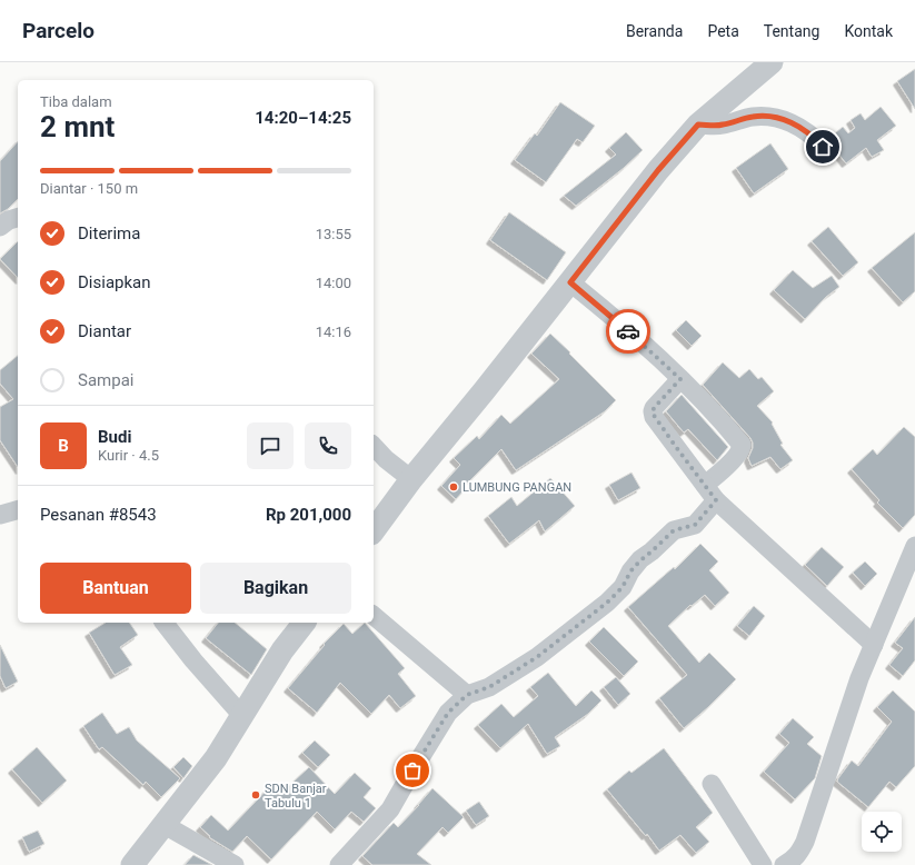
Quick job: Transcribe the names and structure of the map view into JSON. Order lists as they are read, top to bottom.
{
  "places": ["LUMBUNG PANGAN", "SDN Banjar Tabulu 1"],
  "page": {
    "header": "Parcelo",
    "nav": [
      "Beranda",
      "Peta",
      "Tentang",
      "Kontak"
    ],
    "heading": ["2 mnt", "Tiba dalam", "14:20–14:25"],
    "panel": [
      "Budi",
      "Kurir · 4.5",
      "Pesanan #8543",
      "Rp 201,000"
    ],
    "bar": "Diantar · 150 m",
    "list": [
      ["Diterima", "13:55"],
      ["Disiapkan", "14:00"],
      ["Diantar", "14:16"],
      "Sampai"
    ],
    "round": "B",
    "buttons": ["Bantuan", "Bagikan"]
  }
}
